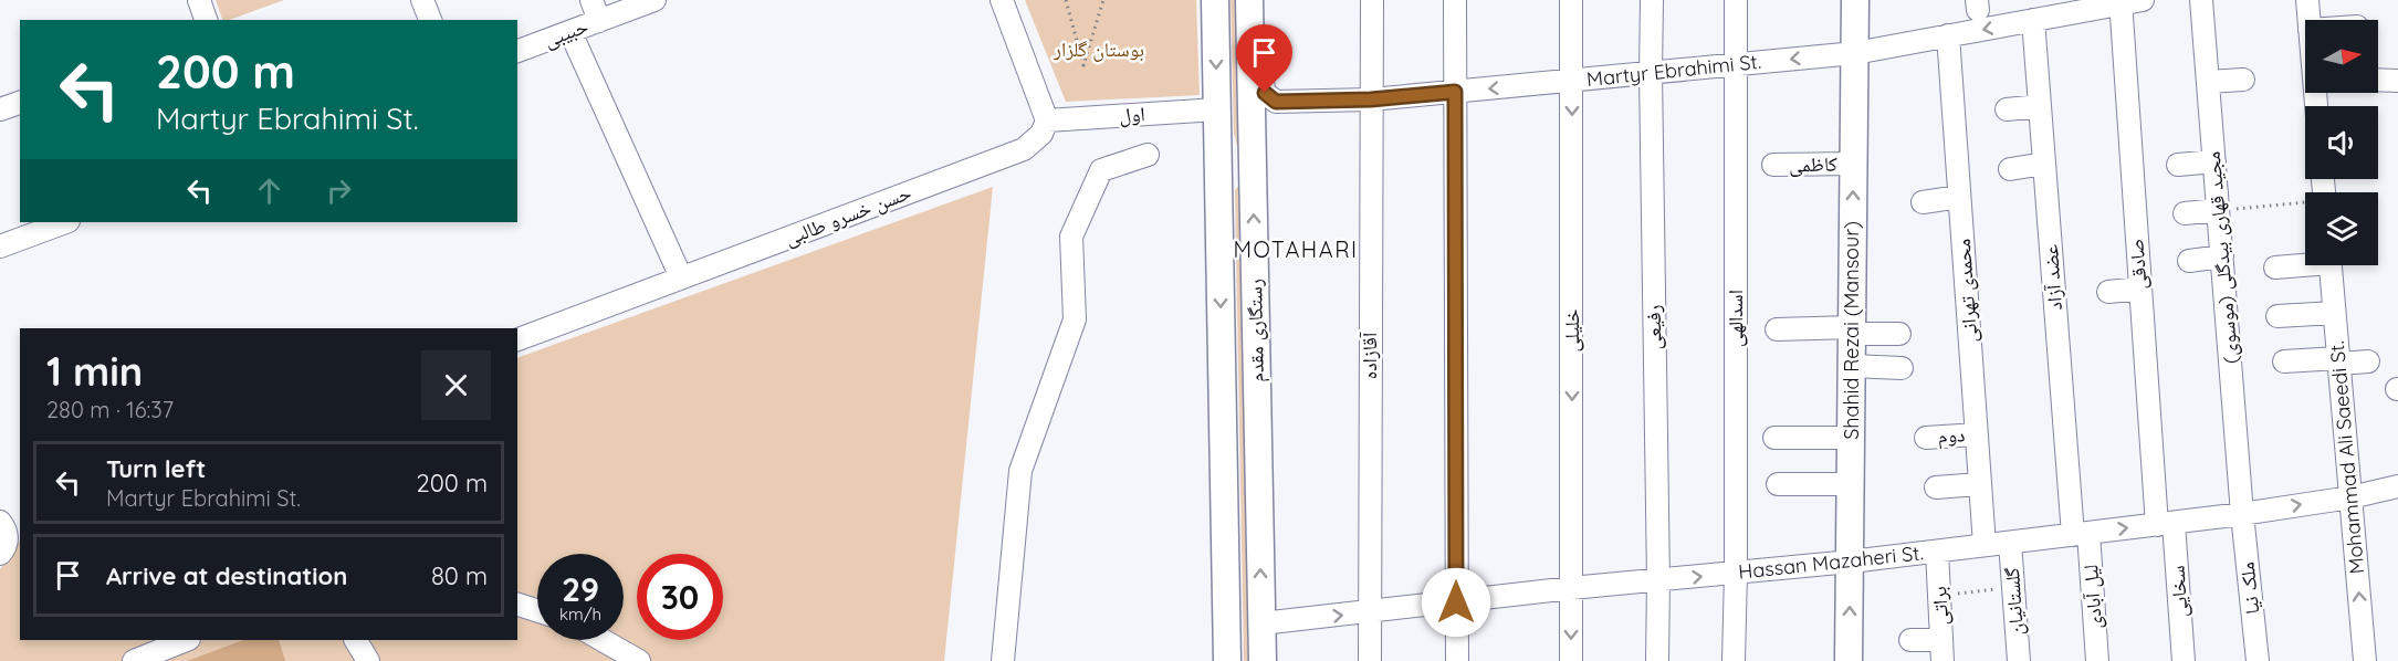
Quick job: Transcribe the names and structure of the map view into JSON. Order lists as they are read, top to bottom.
{
  "streets": {
    "main road": ["رستگاری مقدم", "Shahid Rezai (Mansour)"],
    "street": [
      "حبیبی",
      "Martyr Ebrahimi St.",
      "اول",
      "کاظمی",
      "حسن خسرو طالبی",
      "مجید قهاری بیدگلی (موسوی)",
      "صادقی",
      "عضد آزاد",
      "محمدی تهرانی",
      "اسدالهی",
      "رفیعی",
      "خلیلی",
      "آقازاده",
      "دوم",
      "Mohammad Ali Saeedi St.",
      "Hassan Mazaheri St.",
      "ملک نیا",
      "سخایی",
      "لیل آبادی",
      "گلستانیان",
      "براتی"
    ]
  },
  "crossings": [
    ["Martyr Ebrahimi St.", "صادقی"],
    ["Martyr Ebrahimi St.", "عضد آزاد"],
    ["Martyr Ebrahimi St.", "محمدی تهرانی"],
    ["Martyr Ebrahimi St.", "اسدالهی"],
    ["Martyr Ebrahimi St.", "رفیعی"],
    ["Martyr Ebrahimi St.", "رستگاری مقدم"],
    ["Martyr Ebrahimi St.", "خلیلی"],
    ["Martyr Ebrahimi St.", "Shahid Rezai (Mansour)"],
    ["Martyr Ebrahimi St.", "آقازاده"],
    ["اول", "حسن خسرو طالبی"],
    ["اول", "رستگاری مقدم"],
    ["کاظمی", "Shahid Rezai (Mansour)"],
    ["مجید قهاری بیدگلی (موسوی)", "Hassan Mazaheri St."],
    ["مجید قهاری بیدگلی (موسوی)", "ملک نیا"],
    ["صادقی", "Hassan Mazaheri St."],
    ["صادقی", "سخایی"],
    ["عضد آزاد", "Hassan Mazaheri St."],
    ["عضد آزاد", "لیل آبادی"],
    ["محمدی تهرانی", "دوم"],
    ["محمدی تهرانی", "Hassan Mazaheri St."],
    ["اسدالهی", "Hassan Mazaheri St."],
    ["رفیعی", "Hassan Mazaheri St."],
    ["رستگاری مقدم", "Hassan Mazaheri St."],
    ["خلیلی", "Hassan Mazaheri St."],
    ["Shahid Rezai (Mansour)", "Hassan Mazaheri St."],
    ["آقازاده", "Hassan Mazaheri St."],
    ["Mohammad Ali Saeedi St.", "Hassan Mazaheri St."],
    ["Hassan Mazaheri St.", "ملک نیا"],
    ["Hassan Mazaheri St.", "سخایی"],
    ["Hassan Mazaheri St.", "لیل آبادی"],
    ["Hassan Mazaheri St.", "گلستانیان"],
    ["Hassan Mazaheri St.", "براتی"]
  ],
  "one_way": ["Martyr Ebrahimi St.", "Shahid Rezai (Mansour)", "Mohammad Ali Saeedi St."],
  "districts": ["MOTAHARI"],
  "parks": ["بوستان گلزار"],
  "north": "right",
  "page": {
    "turn": ["200 m", "Martyr Ebrahimi St."],
    "heading": ["1 min", "280 m · 16:37"],
    "list": [
      {
        "name": "Turn left",
        "note": "Martyr Ebrahimi St.",
        "value": "200 m"
      },
      {
        "name": "Arrive at destination",
        "value": "80 m"
      }
    ],
    "speed": "29 km/h",
    "limit": "30"
  }
}
